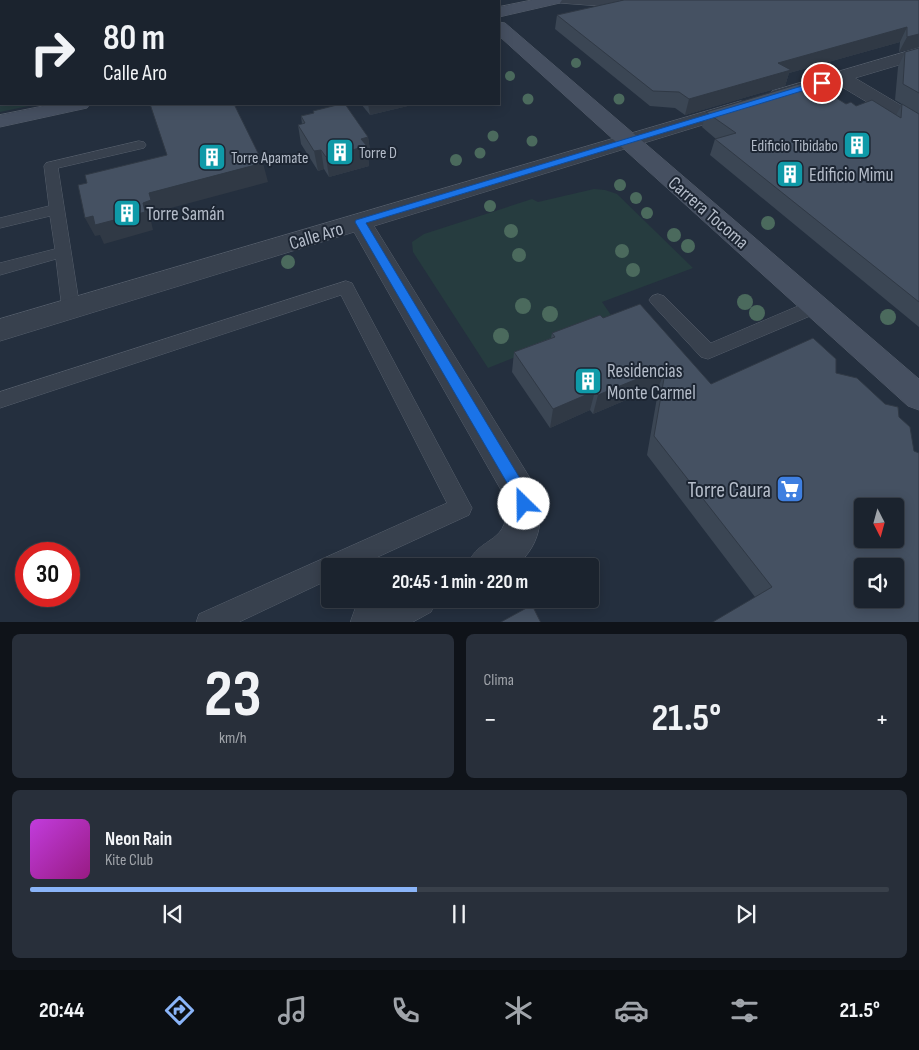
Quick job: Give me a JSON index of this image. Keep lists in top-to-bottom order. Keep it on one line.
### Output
{"streets":{"street":["Carrera Tocoma","Calle Aro"]},"crossings":[["Carrera Tocoma","Calle Aro"]],"places":{"building":["Edificio Tibidabo","Torre D","Torre Apamate","Edificio Mimu","Torre Samán","Residencias Monte Carmel"],"supermarket":["Torre Caura"]},"north":"bottom","page":{"turn":["80 m","Calle Aro"],"limit":"30","trip":"20:45 · 1 min · 220 m","tile":[["23","km/h"],"Clima"],"heat":["−","21.5°","+"],"song":["Neon Rain","Kite Club"],"tabs":["20:44","21.5°"]}}
